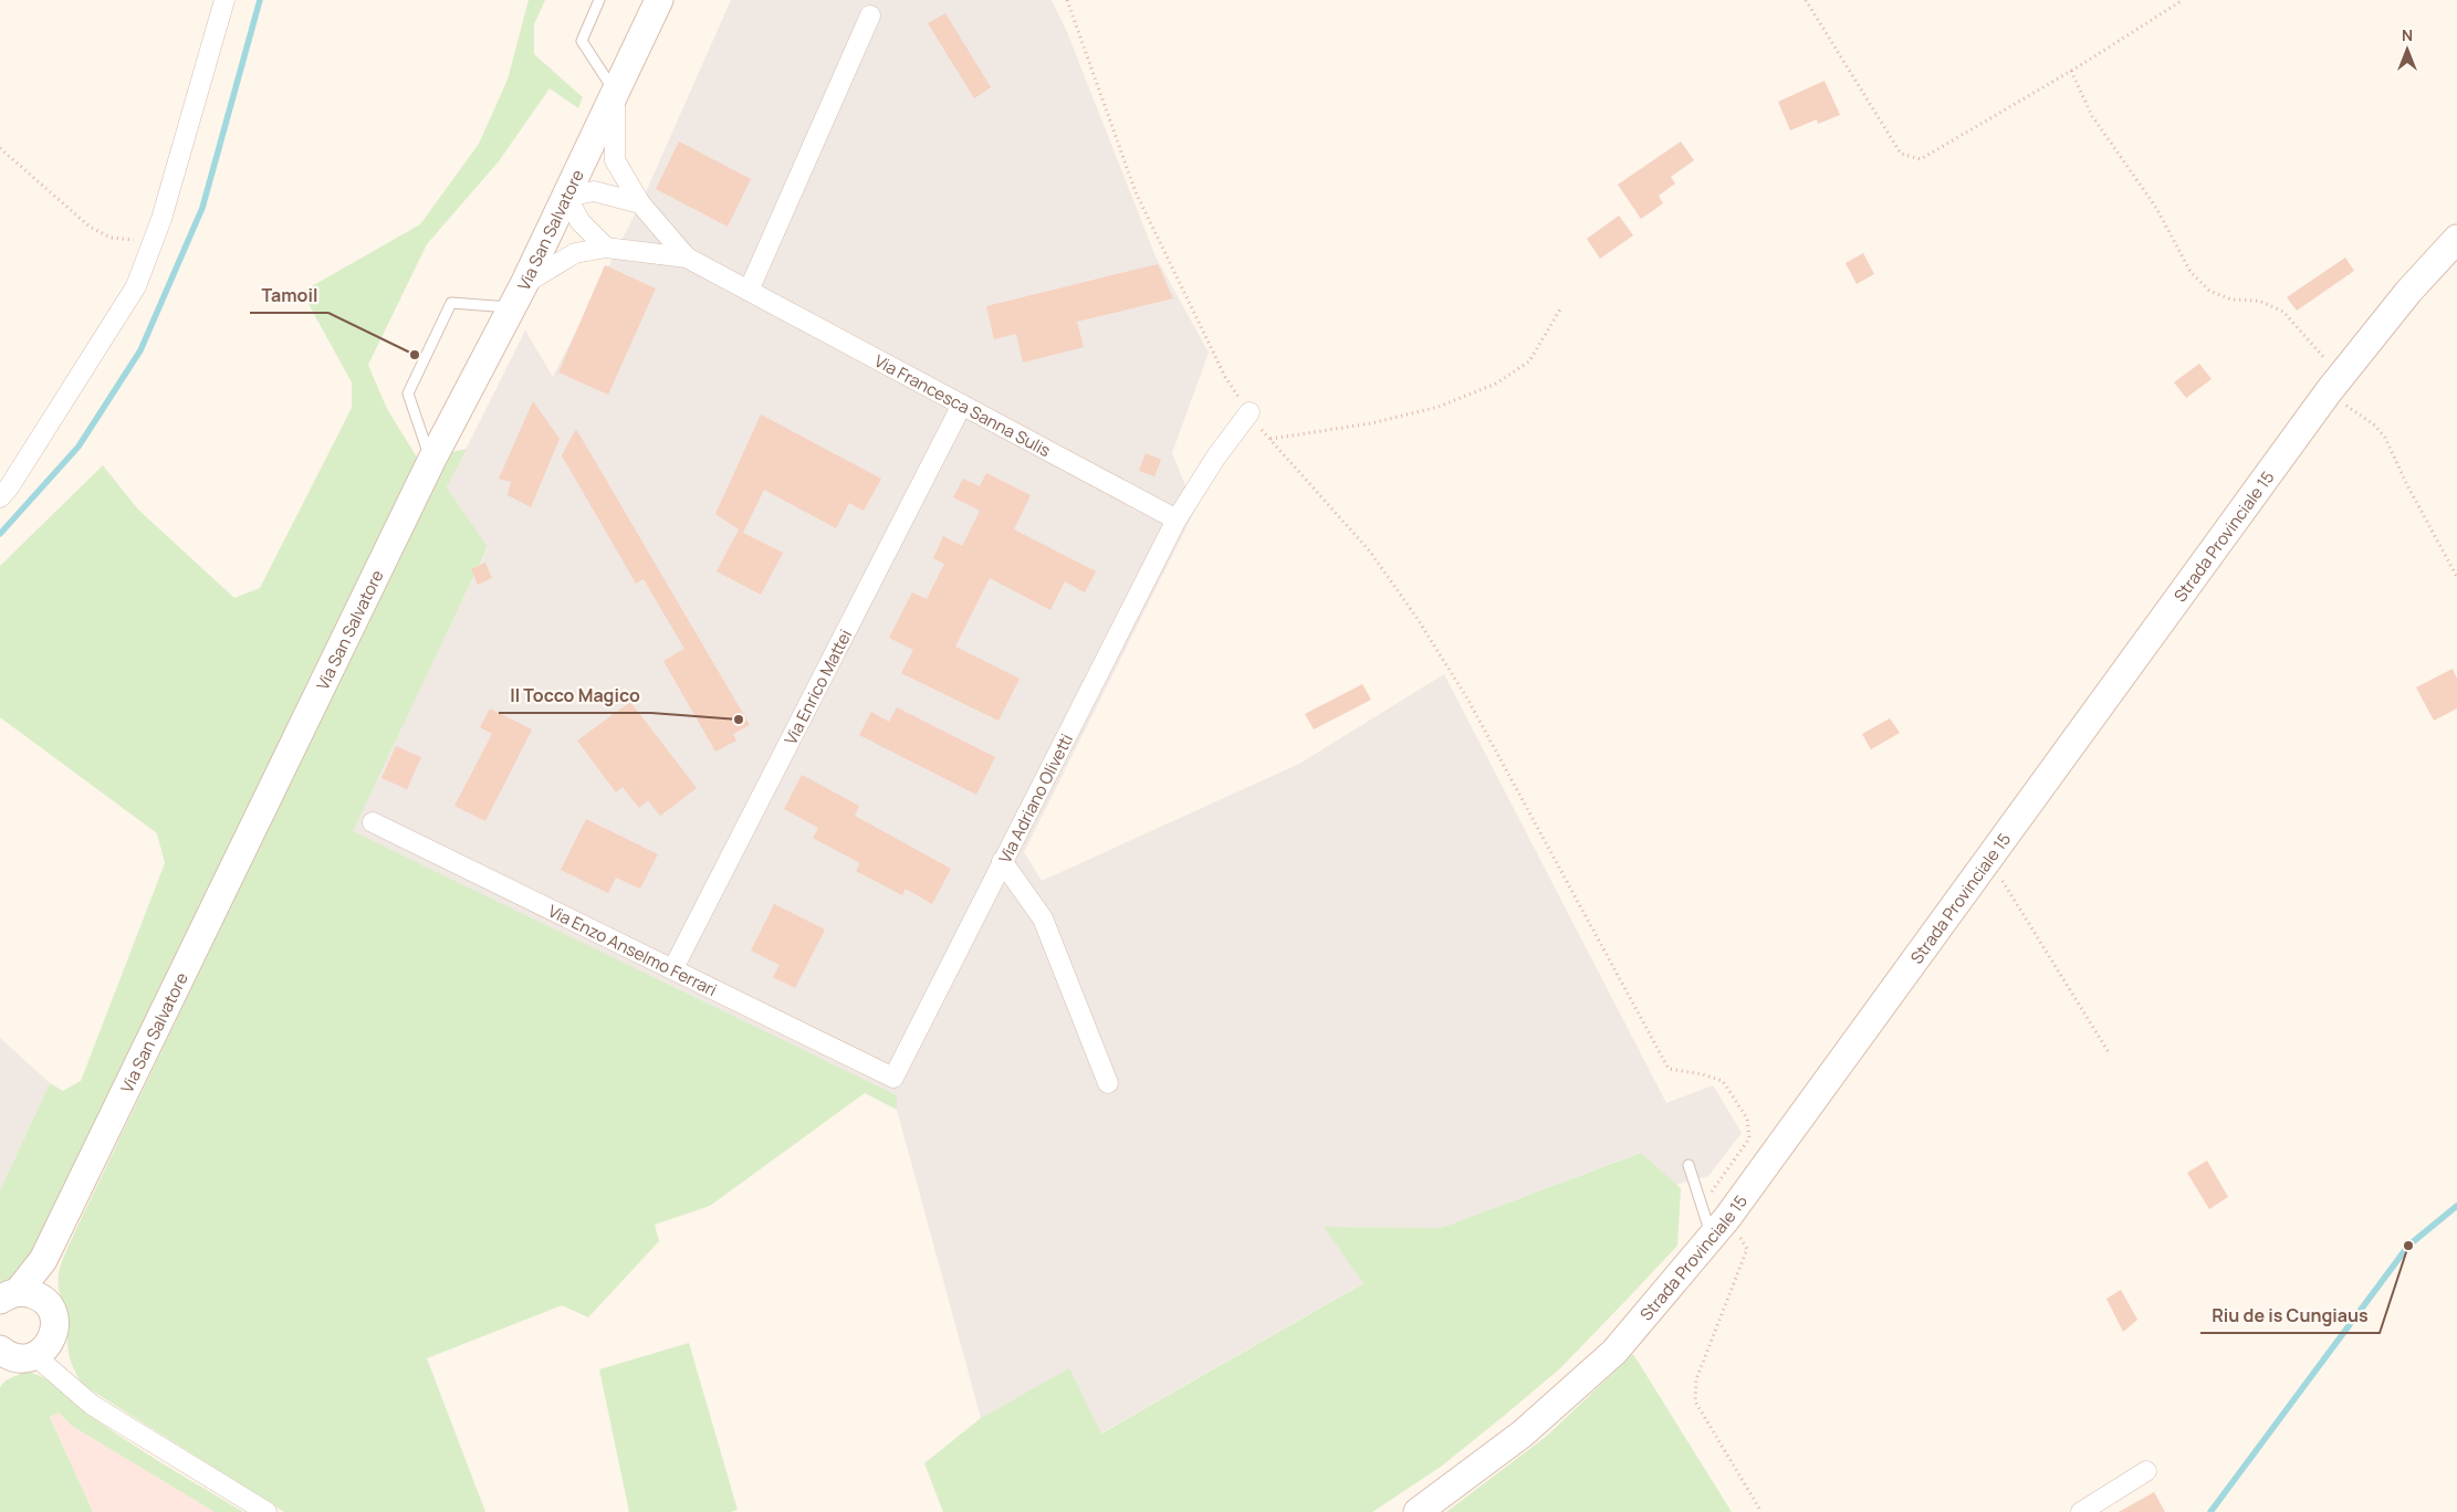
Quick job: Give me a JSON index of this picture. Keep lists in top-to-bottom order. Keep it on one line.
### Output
{"streets":{"main road":["Via San Salvatore","Strada Provinciale 15"],"street":["Via Francesca Sanna Sulis","Via Enrico Mattei","Via Adriano Olivetti","Via Enzo Anselmo Ferrari"]},"crossings":[["Via San Salvatore","Via Francesca Sanna Sulis"],["Via Francesca Sanna Sulis","Via Enrico Mattei"],["Via Francesca Sanna Sulis","Via Adriano Olivetti"],["Via Enrico Mattei","Via Enzo Anselmo Ferrari"],["Via Adriano Olivetti","Via Enzo Anselmo Ferrari"]],"places":["Tamoil","Il Tocco Magico","Riu de is Cungiaus"],"north":"top"}
